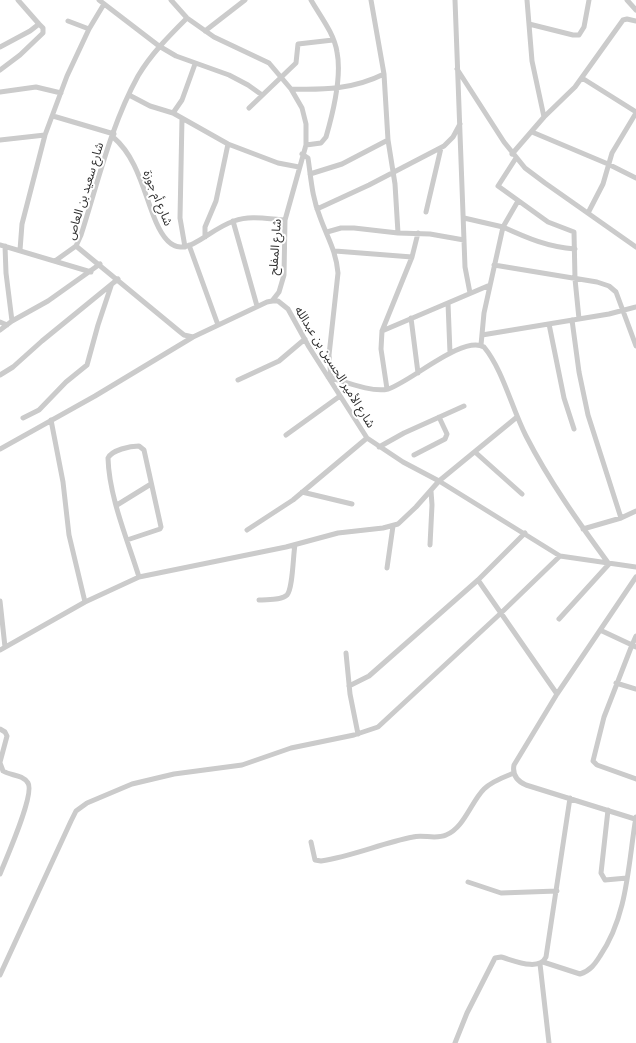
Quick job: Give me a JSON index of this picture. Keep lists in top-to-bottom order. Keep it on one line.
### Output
{"streets":{"street":["شارع سعيد بن العاص","شارع أم جوزة","شارع المفلح","شارع الأمير الحسين بن عبدالله"]},"crossings":[["شارع سعيد بن العاص","شارع أم جوزة"],["شارع المفلح","شارع الأمير الحسين بن عبدالله"]]}
